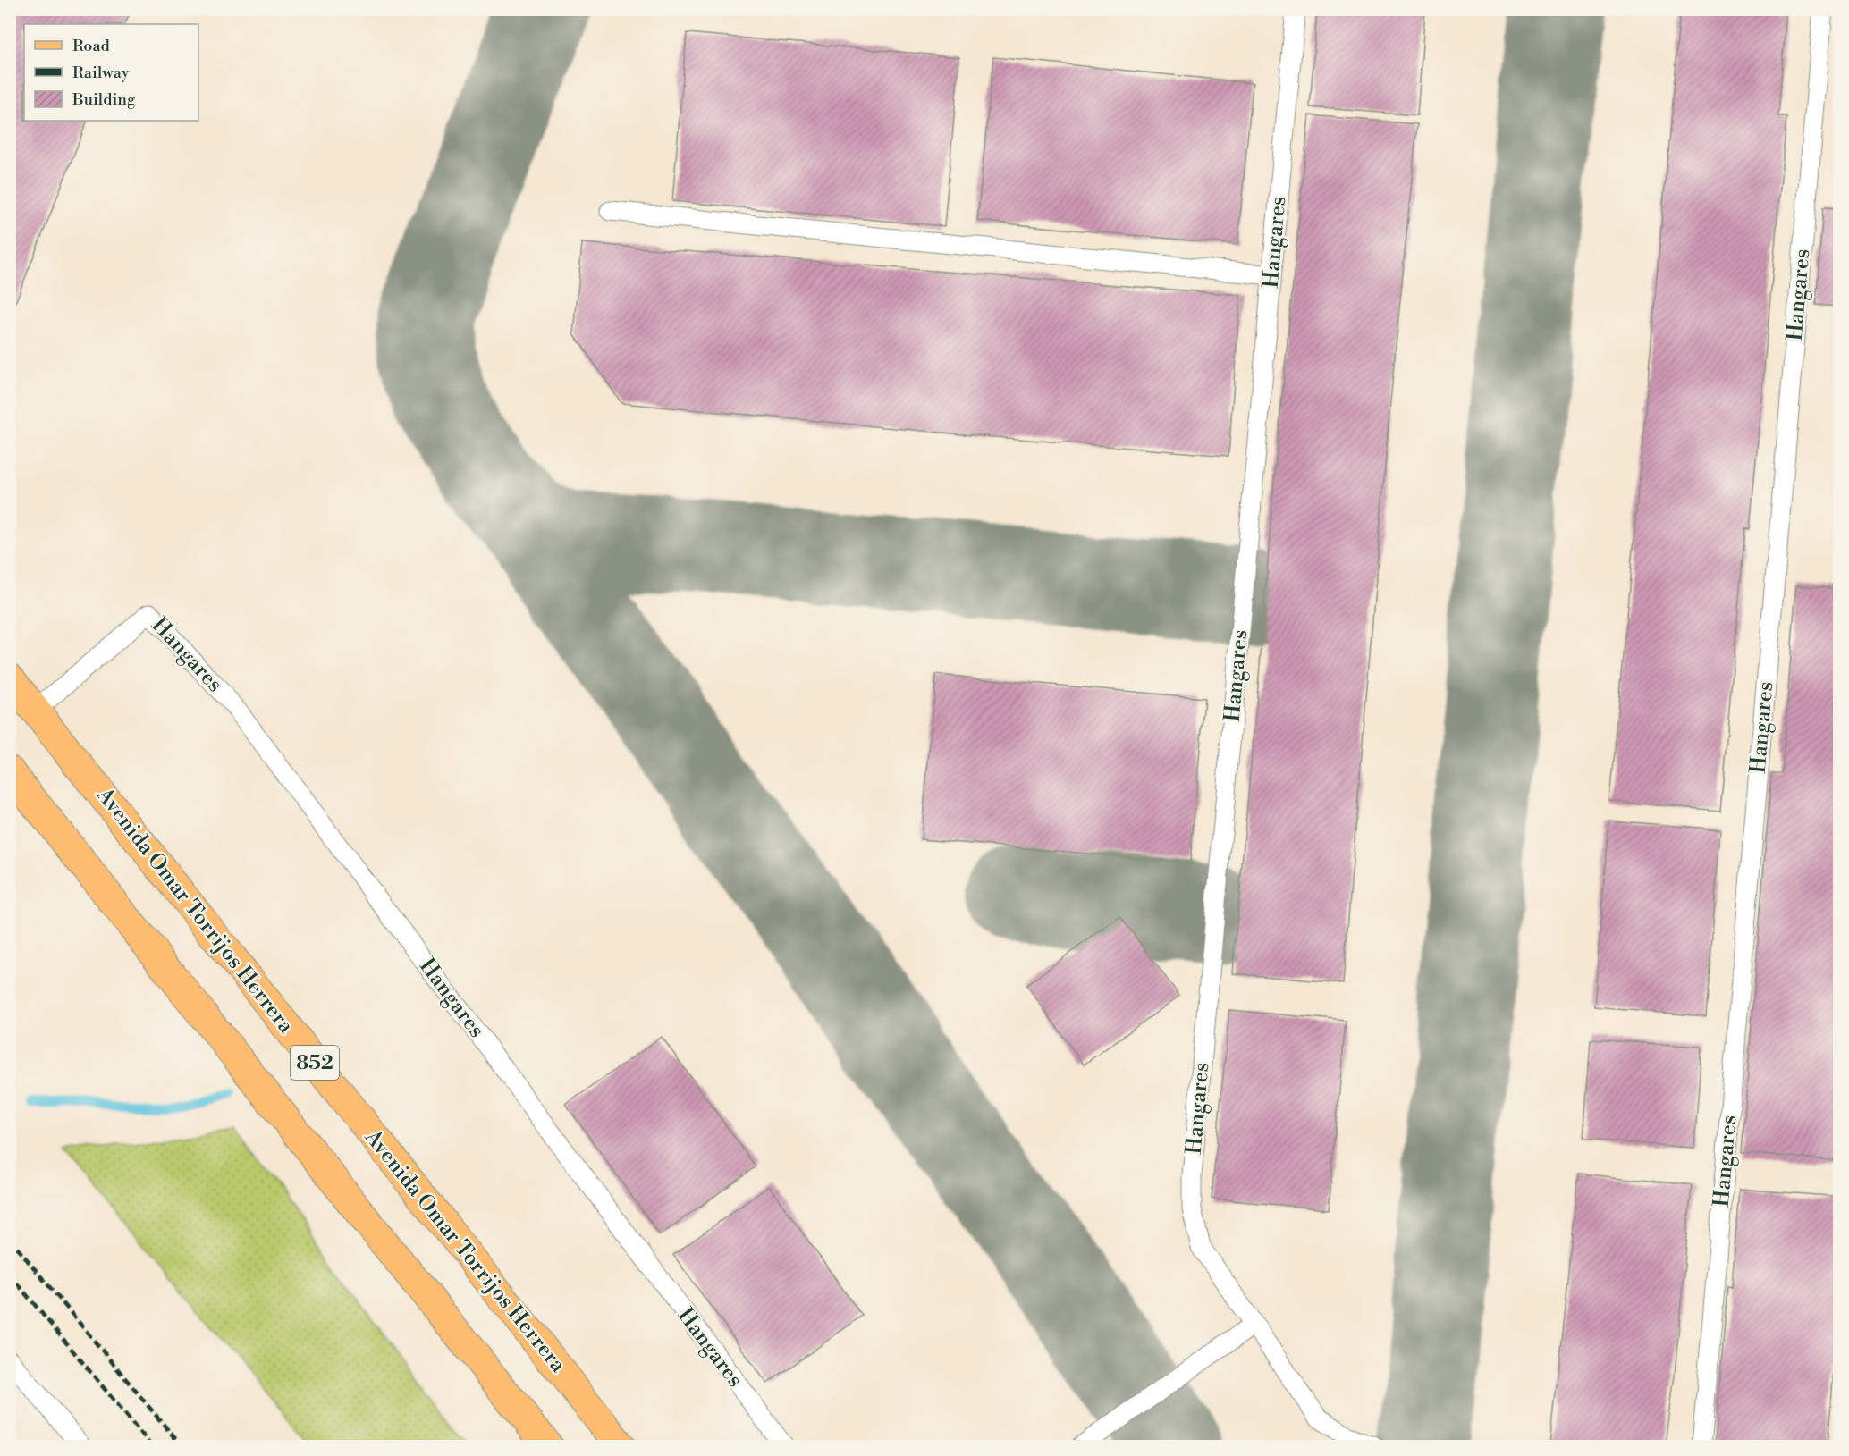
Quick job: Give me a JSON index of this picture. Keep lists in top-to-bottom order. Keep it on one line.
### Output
{"streets":{"main road":["Avenida Omar Torrijos Herrera","852"],"lane":["Hangares"]},"crossings":[["Hangares","Avenida Omar Torrijos Herrera"]],"legend":["Road","Railway","Building"]}
